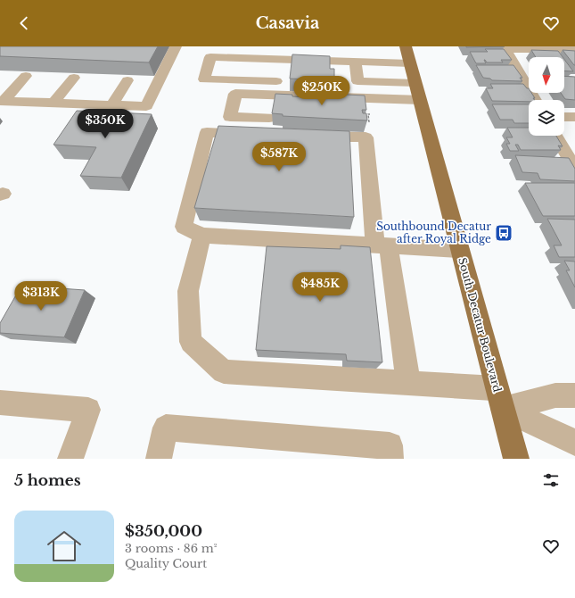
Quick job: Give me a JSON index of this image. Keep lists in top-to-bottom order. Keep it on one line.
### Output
{"streets":{"main road":["South Decatur Boulevard"]},"places":{"bus stop":["Southbound Decatur after Royal Ridge"]},"north":"bottom","page":{"header":"Casavia","price":["$250K","$350K","$587K","$485K","$313K"],"heading":"5 homes","list":[{"name":"$350,000","note":"3 rooms · 86 m² · Quality Court"}]}}
